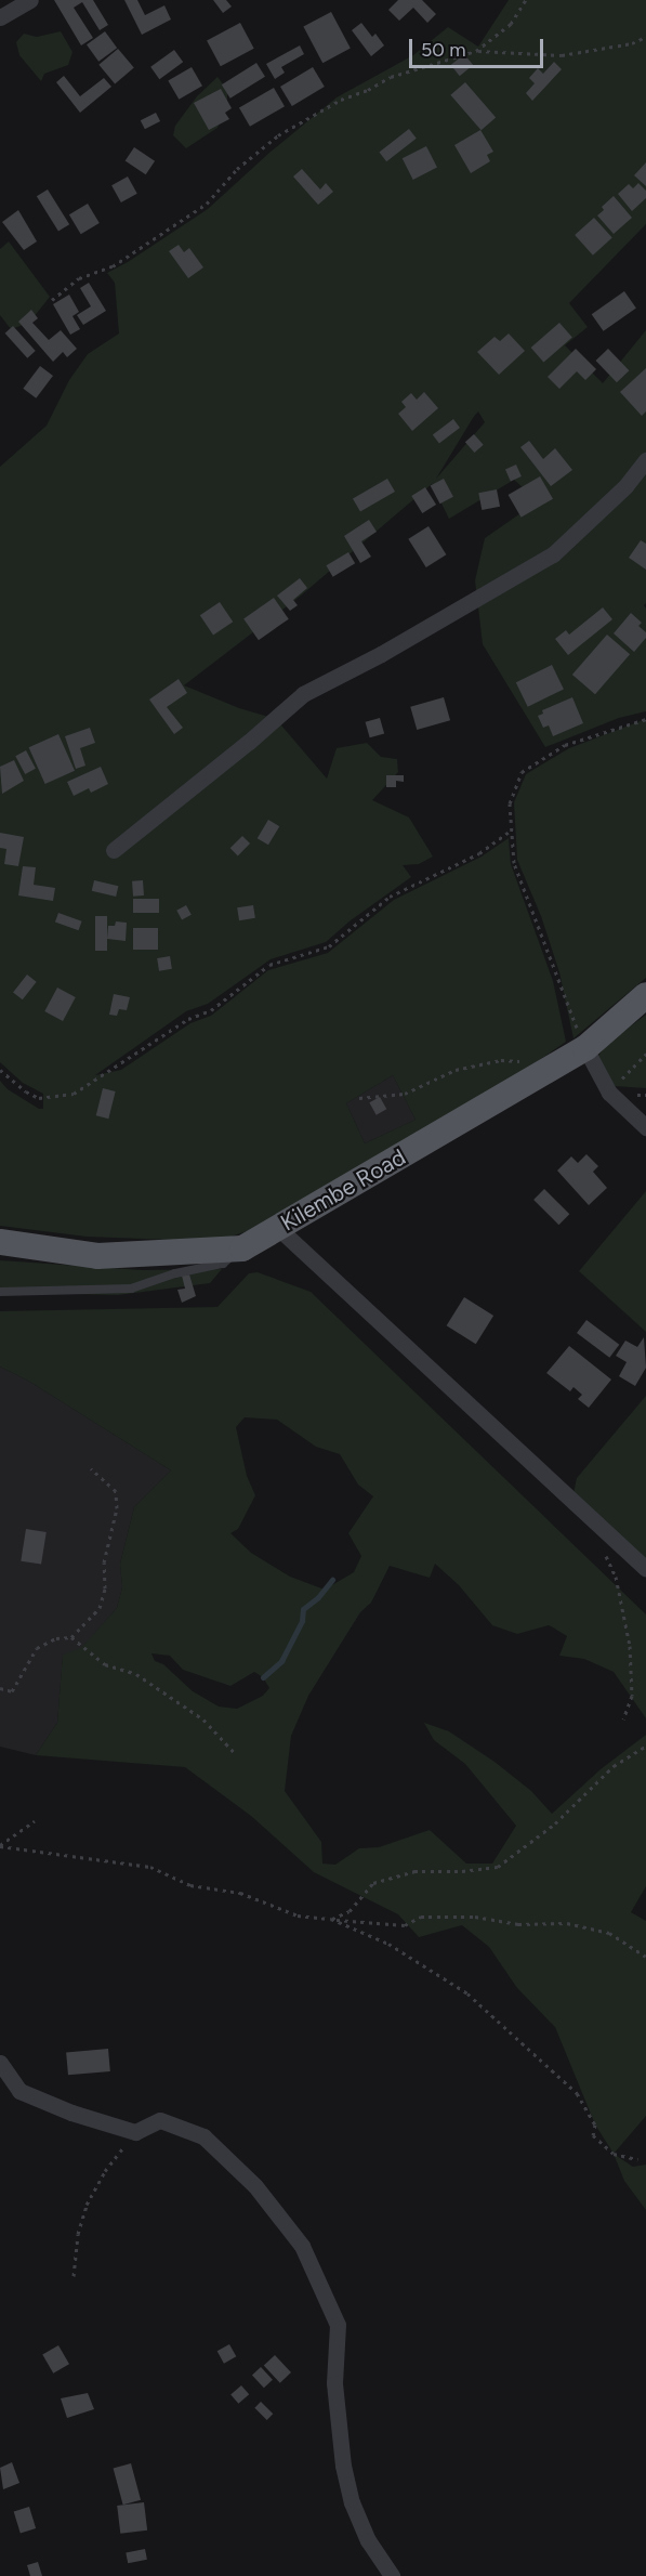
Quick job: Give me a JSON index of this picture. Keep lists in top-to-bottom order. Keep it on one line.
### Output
{"streets":{"main road":["Kilembe Road"]},"scale_bar":"50 m"}
